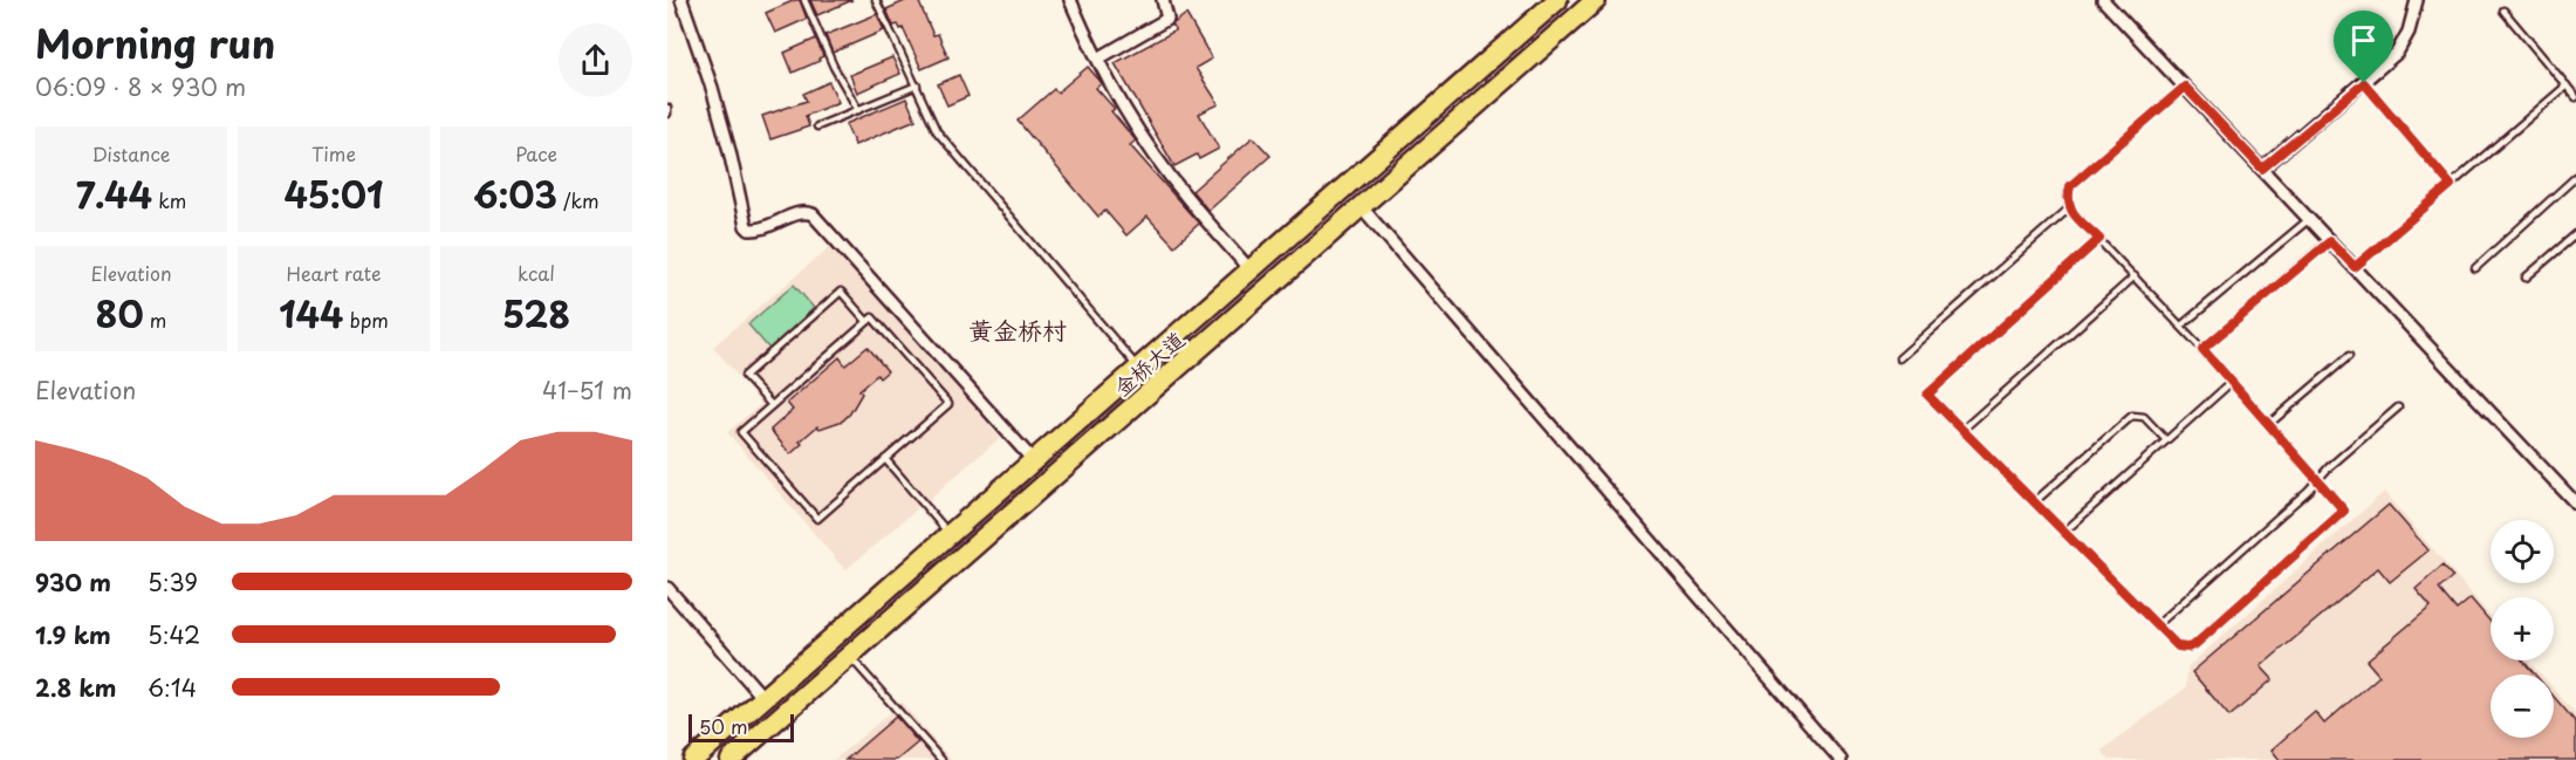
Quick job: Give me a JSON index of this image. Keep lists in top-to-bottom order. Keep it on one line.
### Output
{"streets":{"highway":["金桥大道"]},"districts":["黄金桥村"],"scale_bar":"50 m","page":{"heading":["Morning run","06:09 · 8 × 930 m"],"stats":[["Distance","7.44 km"],["Time","45:01"],["Pace","6:03 /km"],["Elevation","80 m"],["Heart rate","144 bpm"],["kcal","528"]],"chart":["Elevation","41–51 m"],"map_buttons":["+","−"],"list":[{"name":"930 m","note":"5:39"},{"name":"1.9 km","note":"5:42"},{"name":"2.8 km","note":"6:14"}],"scale":"50 m"}}
